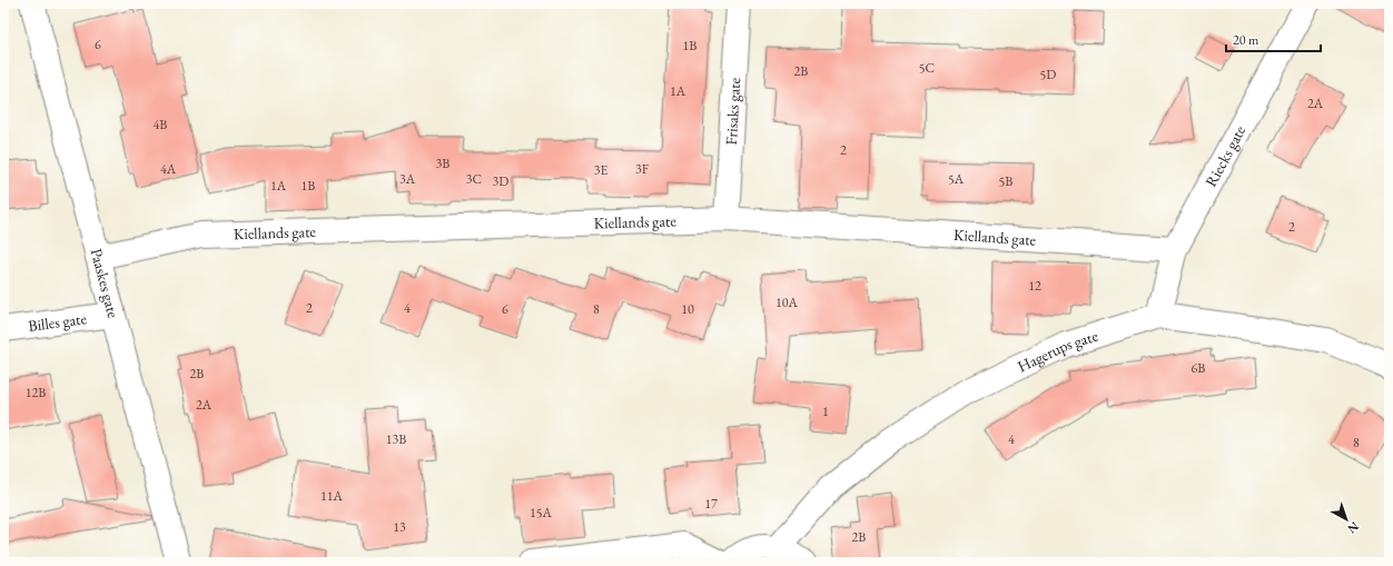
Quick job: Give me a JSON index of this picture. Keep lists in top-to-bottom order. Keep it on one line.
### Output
{"streets":{"street":["Frisaks gate","Riecks gate","Kiellands gate","Paaskes gate","Billes gate","Hagerups gate"]},"crossings":[["Frisaks gate","Kiellands gate"],["Riecks gate","Kiellands gate"],["Riecks gate","Hagerups gate"],["Kiellands gate","Paaskes gate"],["Paaskes gate","Billes gate"]],"house_numbers":["6","1B","5C","2B","5D","1A","2A","4B","2","3B","4A","3F","3E","3A","3C","5A","3D","5B","1A","1B","2","12","10A","2","4","6","8","10","6B","2B","12B","2A","1","13B","4","8","11A","17","15A","13","2B"],"scale_bar":"20 m","north":"bottom right"}
